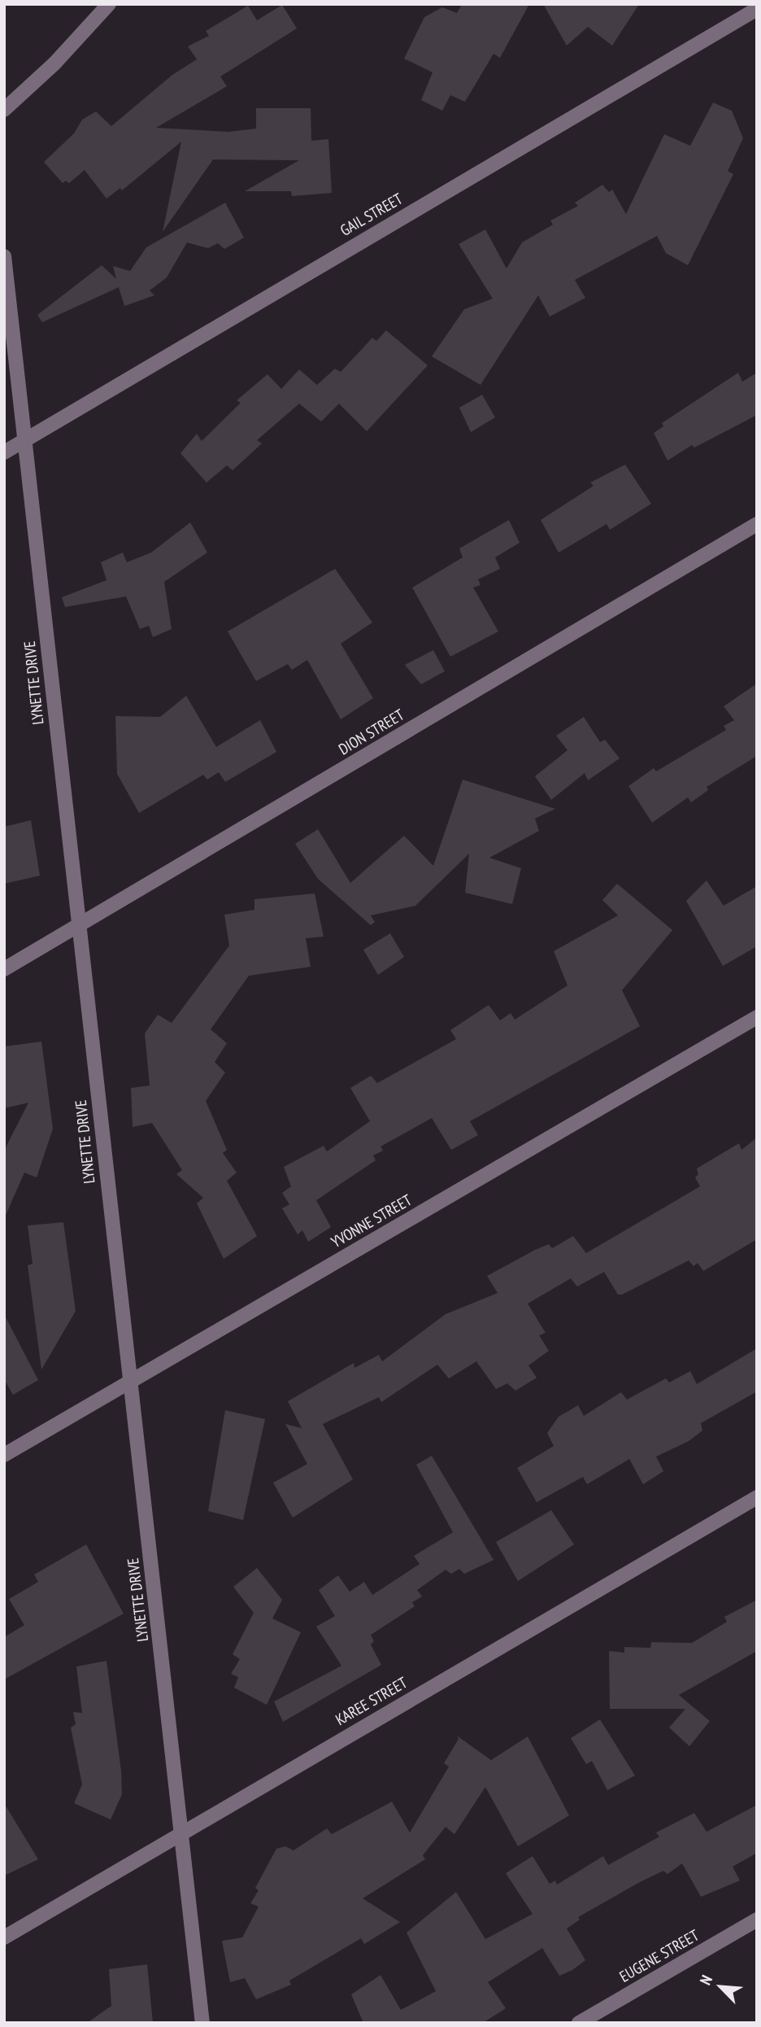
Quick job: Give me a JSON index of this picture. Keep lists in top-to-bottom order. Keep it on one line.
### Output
{"streets":{"street":["GAIL STREET","LYNETTE DRIVE","DION STREET","YVONNE STREET","KAREE STREET","EUGENE STREET"]},"crossings":[["GAIL STREET","LYNETTE DRIVE"],["LYNETTE DRIVE","DION STREET"],["LYNETTE DRIVE","YVONNE STREET"],["LYNETTE DRIVE","KAREE STREET"]],"north":"top left"}
